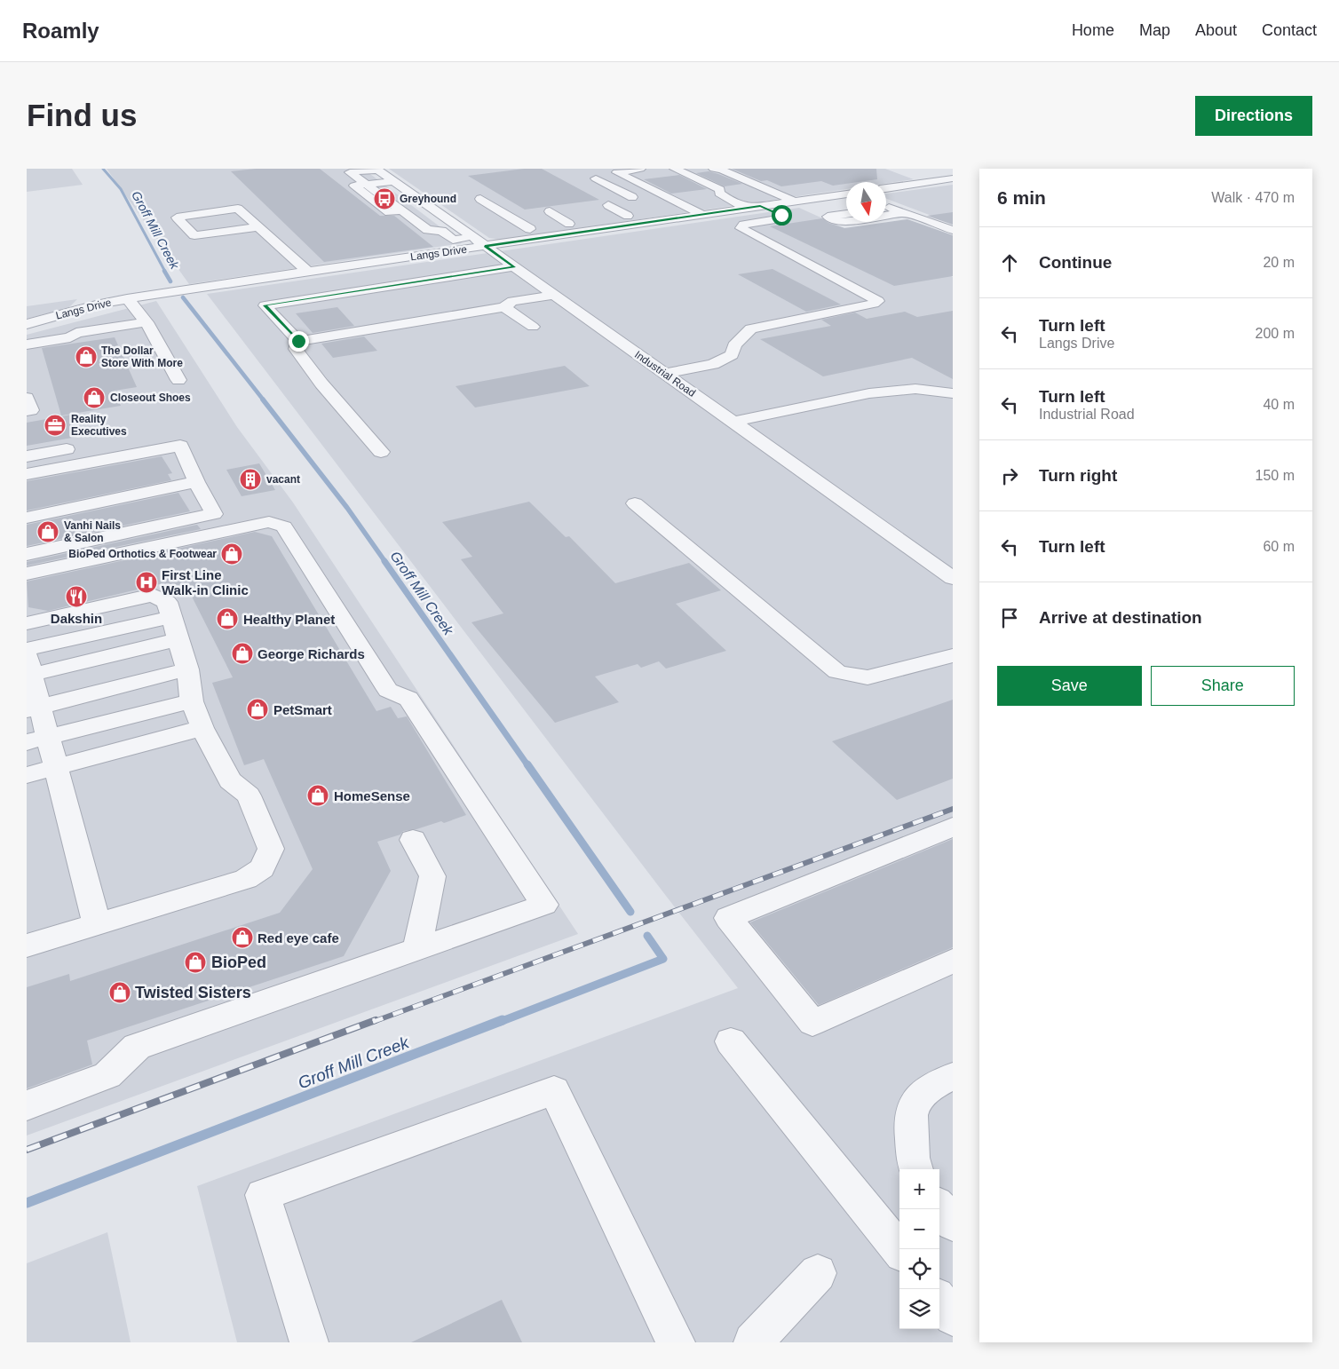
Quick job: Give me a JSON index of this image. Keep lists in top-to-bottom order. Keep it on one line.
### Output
{"streets":{"street":["Langs Drive","Industrial Road"]},"crossings":[["Langs Drive","Industrial Road"]],"water":["Groff Mill Creek"],"places":{"bus stop":["Greyhound"],"shop":["The Dollar Store With More","Closeout Shoes","Vanhi Nails & Salon","BioPed Orthotics & Footwear","Healthy Planet","George Richards","PetSmart","HomeSense","Red eye cafe","BioPed","Twisted Sisters"],"office":["Reality Executives"],"building":["vacant"],"hospital":["First Line Walk-in Clinic"],"restaurant":["Dakshin"]},"north":"bottom","page":{"header":"Roamly","nav":["Home","Map","About","Contact"],"buttons":["Directions",["Save","Share"]],"title":"Find us","heading":["6 min","Walk · 470 m"],"list":[["Continue","20 m"],["Turn left","Langs Drive","200 m"],["Turn left","Industrial Road","40 m"],["Turn right","150 m"],["Turn left","60 m"],"Arrive at destination"],"map_buttons":["+","−"]}}
